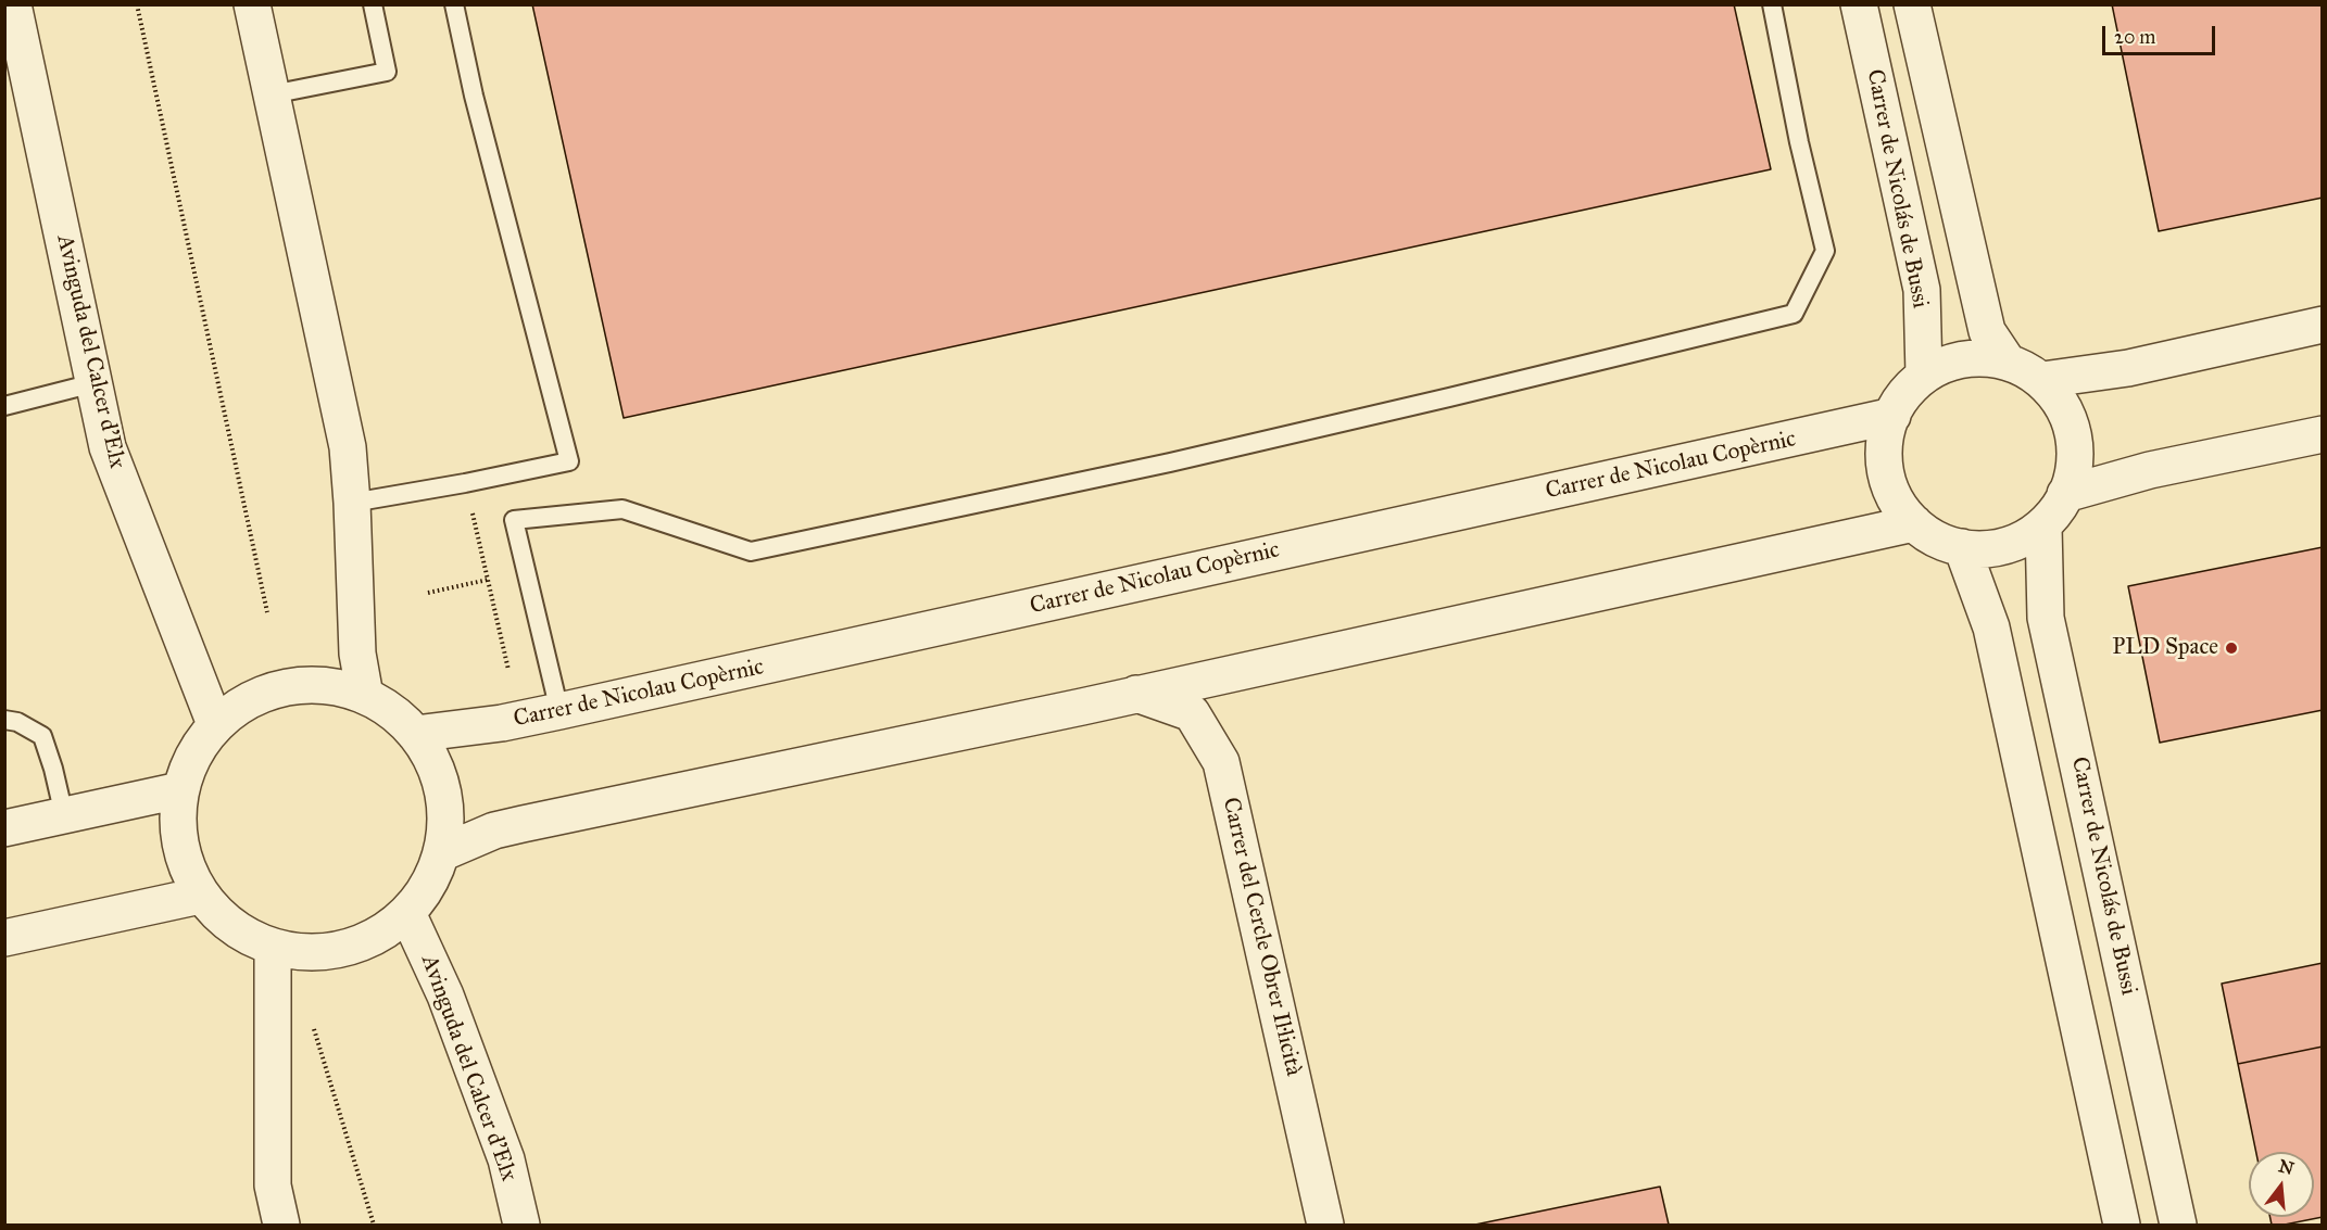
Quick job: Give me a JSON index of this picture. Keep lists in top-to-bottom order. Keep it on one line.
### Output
{"streets":{"street":["Carrer de Nicolás de Bussi","Avinguda del Calcer d'Elx","Carrer de Nicolau Copèrnic","Carrer del Cercle Obrer Il·licità"]},"crossings":[["Carrer de Nicolás de Bussi","Carrer de Nicolau Copèrnic"]],"places":["PLD Space"],"scale_bar":"20 m","north":"top"}
